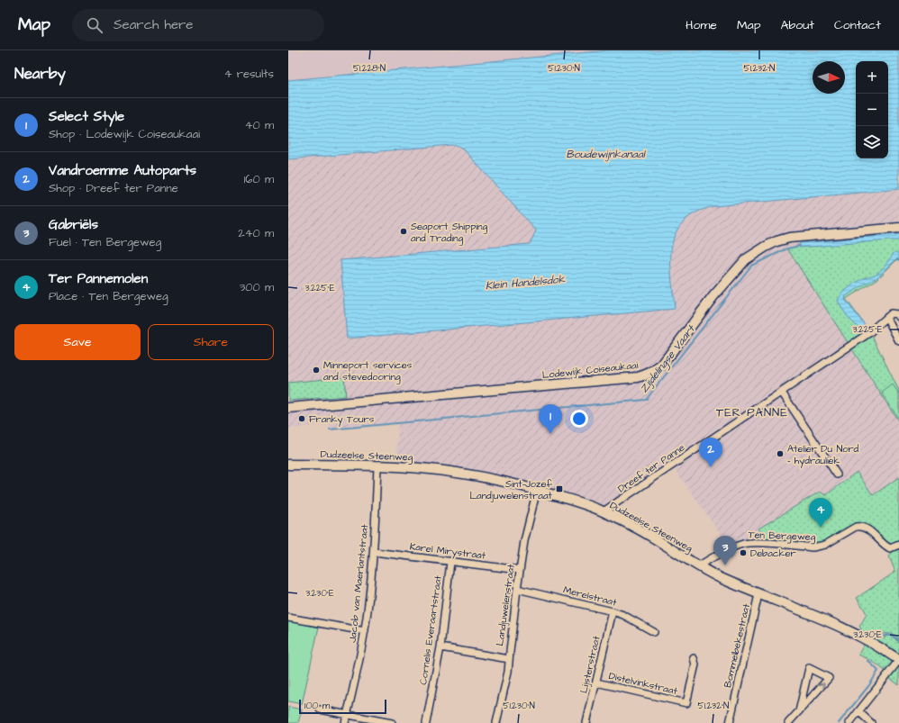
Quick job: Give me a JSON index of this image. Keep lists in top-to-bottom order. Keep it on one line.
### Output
{"streets":{"street":["Lodewijk Coiseaukaai","Dudzeelse Steenweg","Dreef ter Panne","Ten Bergeweg","Karel Mirystraat","Jacob van Maerlantstraat","Merelstraat","Landjuwelenstraat","Cornelis Everaartstraat","Bommelbekestraat","Lijsterstraat","Distelvinkstraat"]},"crossings":[["Dudzeelse Steenweg","Dreef ter Panne"],["Dudzeelse Steenweg","Ten Bergeweg"],["Dudzeelse Steenweg","Jacob van Maerlantstraat"],["Dudzeelse Steenweg","Landjuwelenstraat"],["Dudzeelse Steenweg","Bommelbekestraat"],["Karel Mirystraat","Jacob van Maerlantstraat"],["Karel Mirystraat","Landjuwelenstraat"],["Karel Mirystraat","Cornelis Everaartstraat"],["Merelstraat","Landjuwelenstraat"],["Merelstraat","Lijsterstraat"],["Lijsterstraat","Distelvinkstraat"]],"districts":["TER PANNE"],"water":["Boudewijnkanaal","Klein Handelsdok","Zijdelingse Vaart"],"places":{"other":["Seaport Shipping and Trading","Minneport services and stevedooring","Franky Tours","Atelier Du Nord - hydrauliek","Debacker"],"transit":["Sint-Jozef Landjuwelenstraat"]},"scale_bar":"100 m","north":"right","page":{"header":"Map","search":"Search here","nav":["Home","Map","About","Contact"],"heading":["Nearby","4 results"],"map_buttons":["+","−"],"list":[{"mark":"1","name":"Select Style","note":"Shop · Lodewijk Coiseaukaai","value":"40 m"},{"mark":"2","name":"Vandroemme Autoparts","note":"Shop · Dreef ter Panne","value":"160 m"},{"mark":"3","name":"Gabriëls","note":"Fuel · Ten Bergeweg","value":"240 m"},{"mark":"4","name":"Ter Pannemolen","note":"Place · Ten Bergeweg","value":"300 m"}],"buttons":["Save","Share"],"pins":["1","2","4","3"],"scale":"100 m"},"coordinates":["51.228°N","51.230°N","51.232°N","3.225°E","3.230°E"]}
